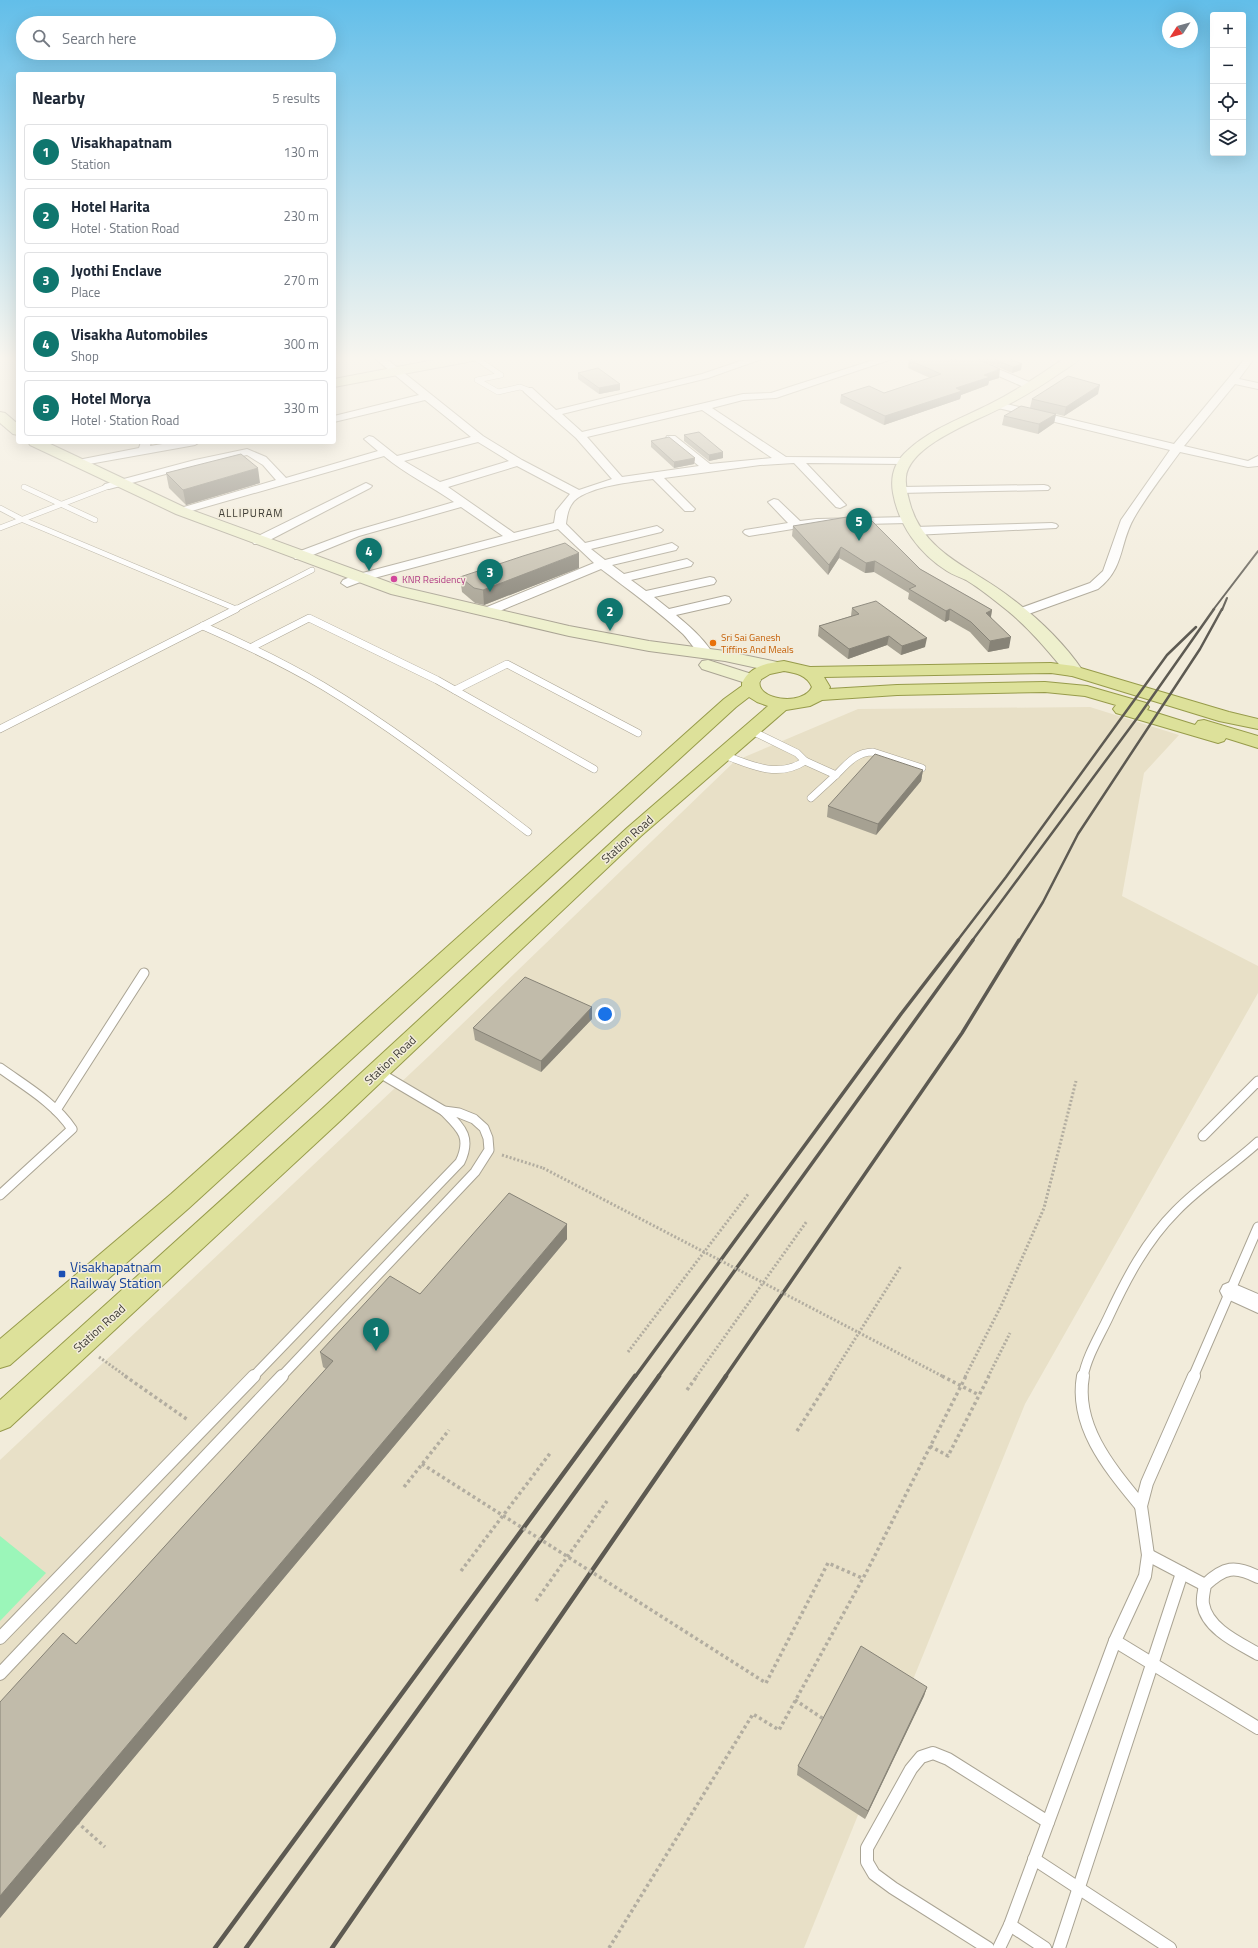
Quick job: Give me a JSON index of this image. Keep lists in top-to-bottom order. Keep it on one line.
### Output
{"streets":{"main road":["Station Road"]},"districts":["ALLIPURAM"],"places":{"other":["KNR Residency","Sri Sai Ganesh Tiffins And Meals"],"transit":["Visakhapatnam Railway Station"]},"north":"bottom left","page":{"map_buttons":["+","−"],"search":"Search here","heading":["Nearby","5 results"],"list":[{"mark":"1","name":"Visakhapatnam","note":"Station","value":"130 m"},{"mark":"2","name":"Hotel Harita","note":"Hotel · Station Road","value":"230 m"},{"mark":"3","name":"Jyothi Enclave","note":"Place","value":"270 m"},{"mark":"4","name":"Visakha Automobiles","note":"Shop","value":"300 m"},{"mark":"5","name":"Hotel Morya","note":"Hotel · Station Road","value":"330 m"}],"pins":["5","4","3","2","1"]}}
